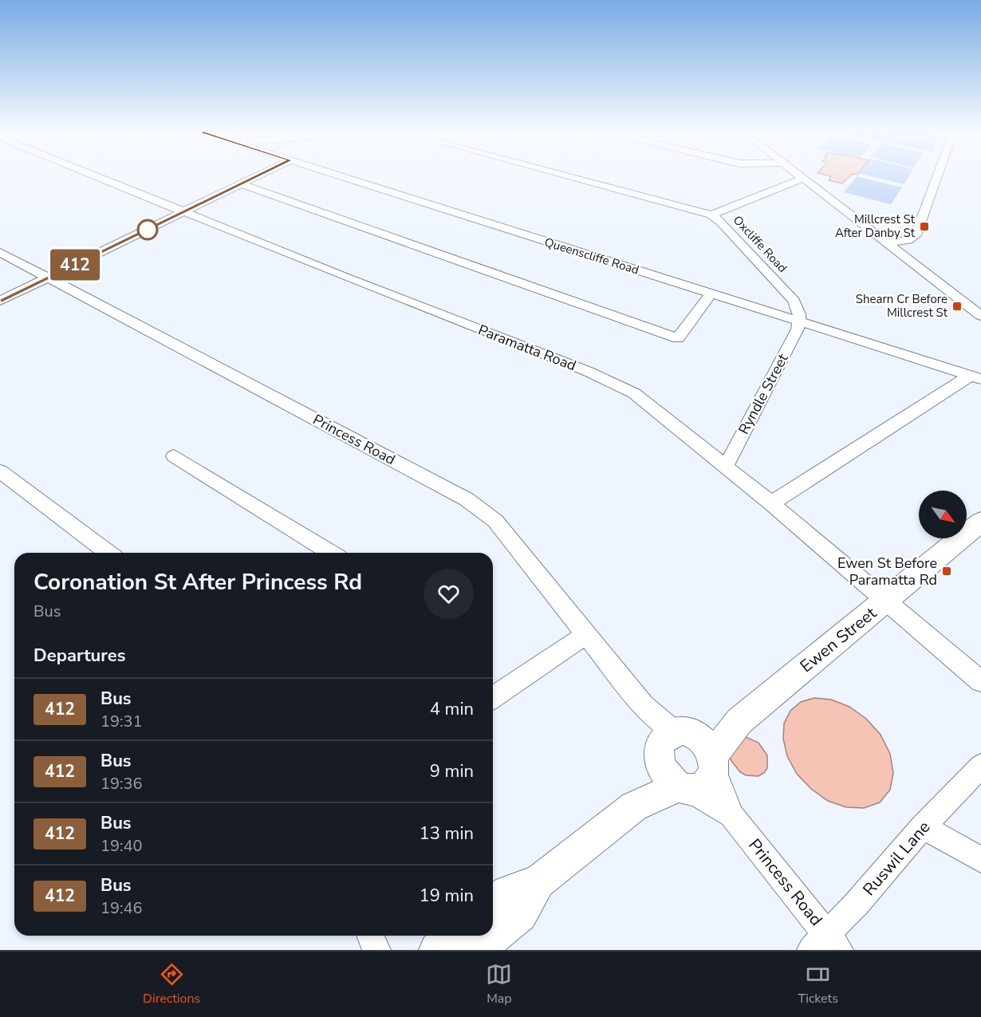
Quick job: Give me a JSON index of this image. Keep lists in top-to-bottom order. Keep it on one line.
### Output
{"streets":{"main road":["Ewen Street"],"street":["Oxcliffe Road","Queenscliffe Road","Paramatta Road","Ryndle Street","Princess Road","Ruswil Lane"]},"crossings":[["Oxcliffe Road","Queenscliffe Road"],["Oxcliffe Road","Ryndle Street"],["Queenscliffe Road","Ryndle Street"],["Paramatta Road","Ryndle Street"],["Paramatta Road","Ewen Street"],["Princess Road","Ewen Street"],["Princess Road","Ruswil Lane"]],"places":{"transit":["Millcrest St After Danby St","Shearn Cr Before Millcrest St","Ewen St Before Paramatta Rd"]},"lines":["bus line 412"],"north":"bottom right","page":{"on_map":"412","heading":[["Coronation St After Princess Rd","Bus"],"Departures"],"list":[{"mark":"412","name":"Bus","note":"19:31","value":"4 min"},{"mark":"412","name":"Bus","note":"19:36","value":"9 min"},{"mark":"412","name":"Bus","note":"19:40","value":"13 min"},{"mark":"412","name":"Bus","note":"19:46","value":"19 min"}],"tabs":["Directions","Map","Tickets"]}}
